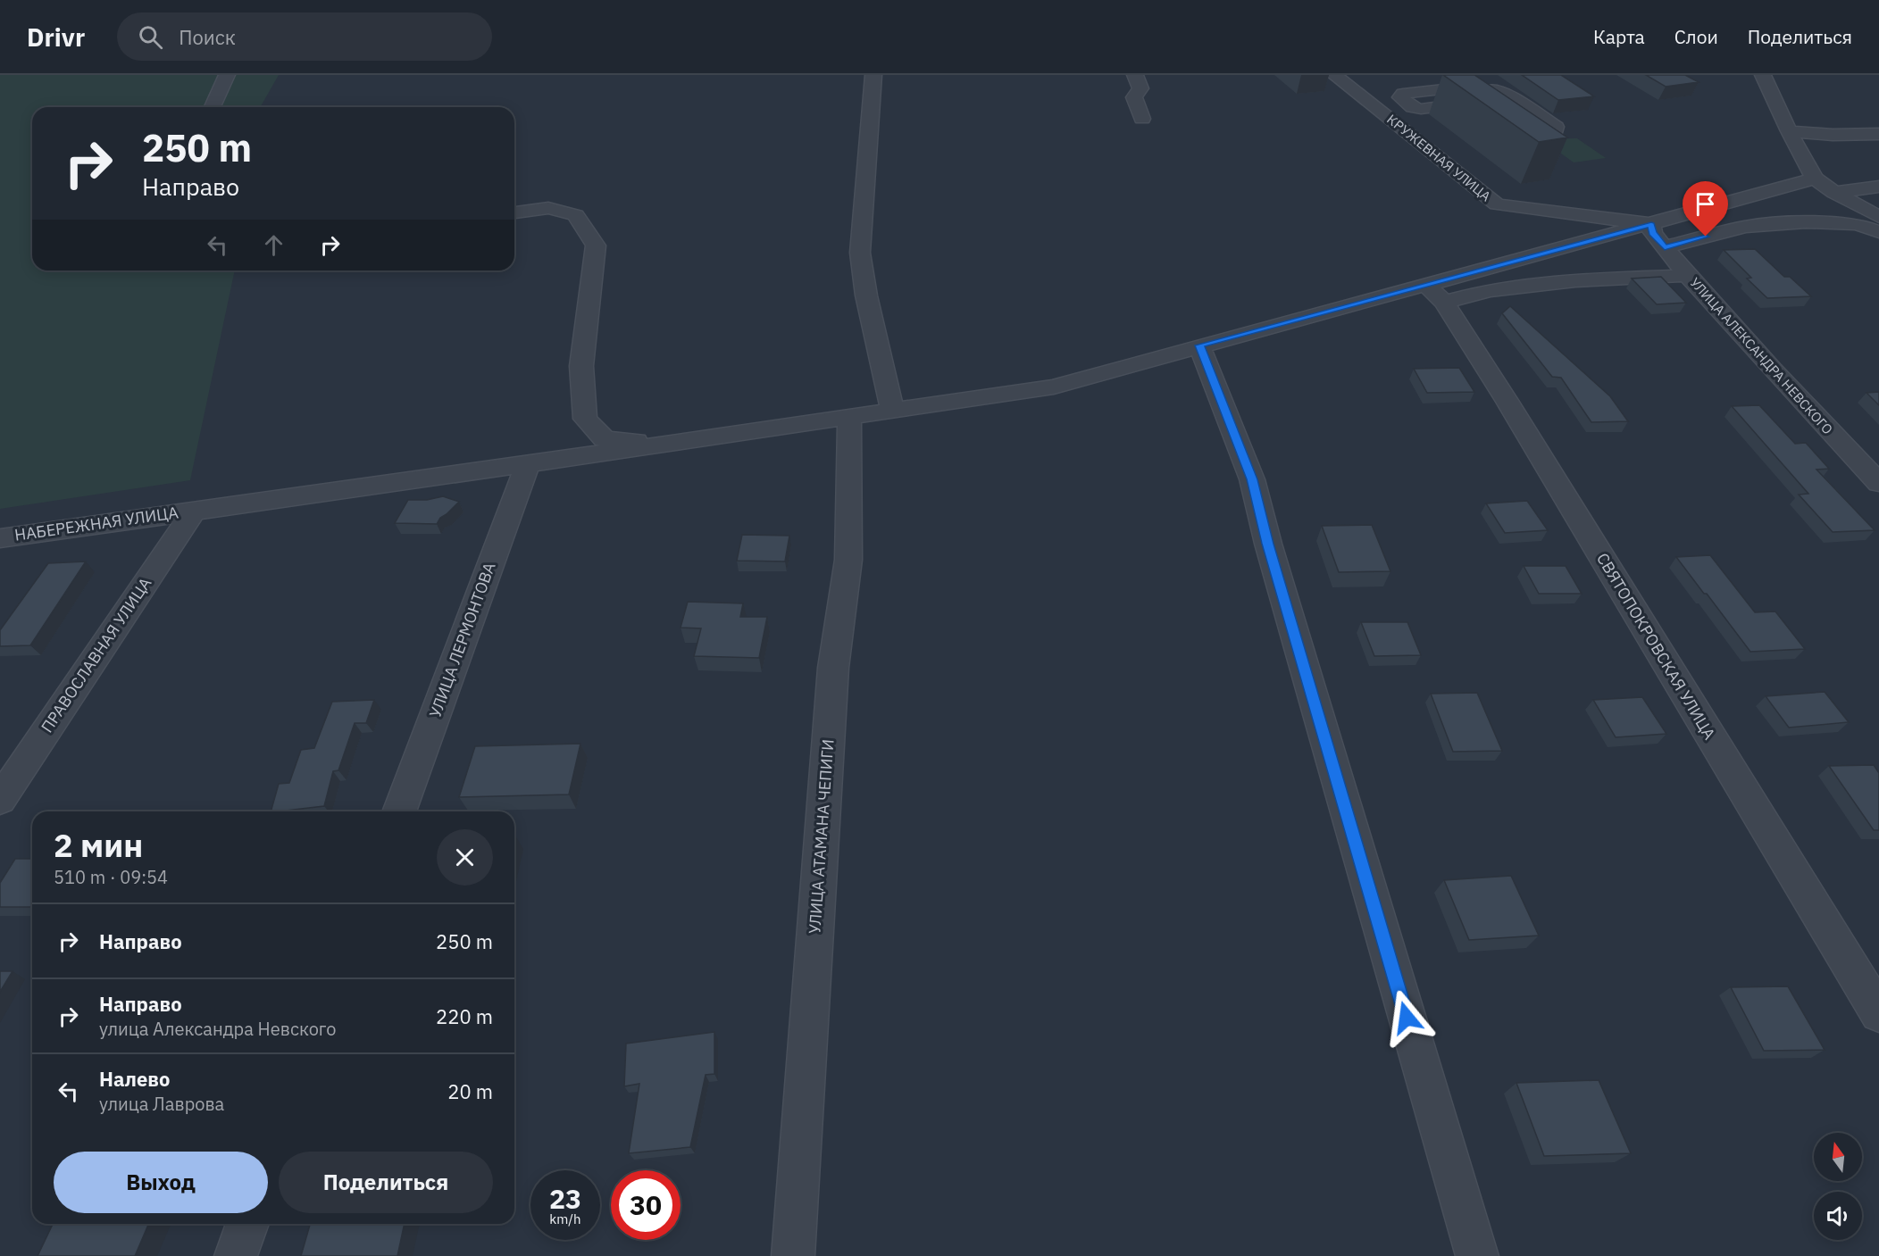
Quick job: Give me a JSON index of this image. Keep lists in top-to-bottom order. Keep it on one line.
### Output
{"streets":{"street":["КРУЖЕВНАЯ УЛИЦА","УЛИЦА АЛЕКСАНДРА НЕВСКОГО","НАБЕРЕЖНАЯ УЛИЦА","УЛИЦА ЛЕРМОНТОВА","СВЯТОПОКРОВСКАЯ УЛИЦА","ПРАВОСЛАВНАЯ УЛИЦА","УЛИЦА АТАМАНА ЧЕПИГИ"]},"crossings":[["КРУЖЕВНАЯ УЛИЦА","УЛИЦА АЛЕКСАНДРА НЕВСКОГО"],["НАБЕРЕЖНАЯ УЛИЦА","УЛИЦА ЛЕРМОНТОВА"],["НАБЕРЕЖНАЯ УЛИЦА","ПРАВОСЛАВНАЯ УЛИЦА"]],"north":"top","page":{"header":"Drivr","search":"Поиск","nav":["Карта","Слои","Поделиться"],"turn":["250 m","Направо"],"heading":["2 мин","510 m · 09:54"],"list":[{"name":"Направо","value":"250 m"},{"name":"Направо","note":"улица Александра Невского","value":"220 m"},{"name":"Налево","note":"улица Лаврова","value":"20 m"}],"buttons":["Выход","Поделиться"],"speed":"23 km/h","limit":"30"}}
